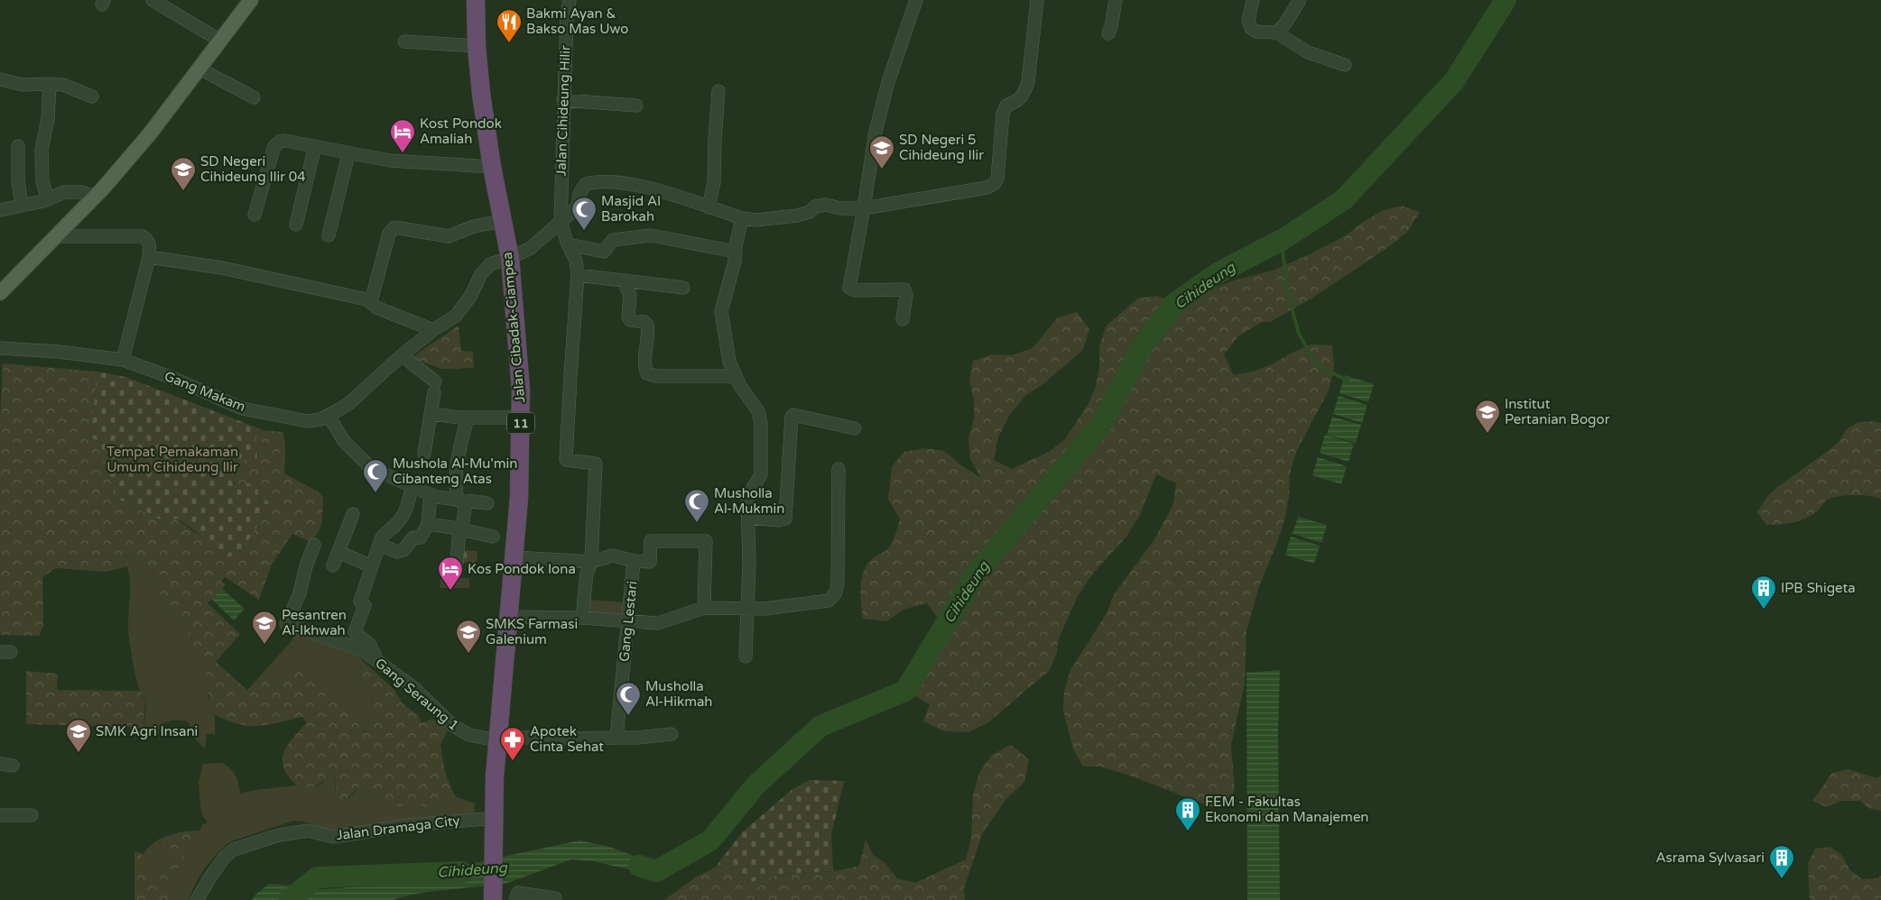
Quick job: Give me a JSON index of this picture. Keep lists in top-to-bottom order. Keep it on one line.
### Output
{"streets":{"highway":["Jalan Cibadak-Ciampea","11"],"street":["Jalan Cihideung Hilir","Gang Makam","Gang Lestari","Gang Seraung 1","Jalan Dramaga City"]},"crossings":[["Jalan Cihideung Hilir","Jalan Cibadak-Ciampea"],["Jalan Cihideung Hilir","Gang Makam"],["Jalan Cibadak-Ciampea","Gang Makam"],["Jalan Cibadak-Ciampea","Gang Lestari"],["Jalan Cibadak-Ciampea","Gang Seraung 1"],["Jalan Cibadak-Ciampea","Jalan Dramaga City"]],"water":["Cihideung"],"parks":["Tempat Pemakaman Umum Cihideung Ilir"],"places":{"restaurant":["Bakmi Ayan & Bakso Mas Uwo"],"hotel":["Kost Pondok Amaliah","Kos Pondok Iona"],"school or university":["SD Negeri 5 Cihideung Ilir","SD Negeri Cihideung Ilir 04","Institut Pertanian Bogor","Pesantren Al-Ikhwah","SMKS Farmasi Galenium","SMK Agri Insani"],"mosque":["Masjid Al Barokah","Mushola Al-Mu'min Cibanteng Atas","Musholla Al-Mukmin","Musholla Al-Hikmah"],"building":["IPB Shigeta","FEM - Fakultas Ekonomi dan Manajemen","Asrama Sylvasari"],"pharmacy":["Apotek Cinta Sehat"]}}
